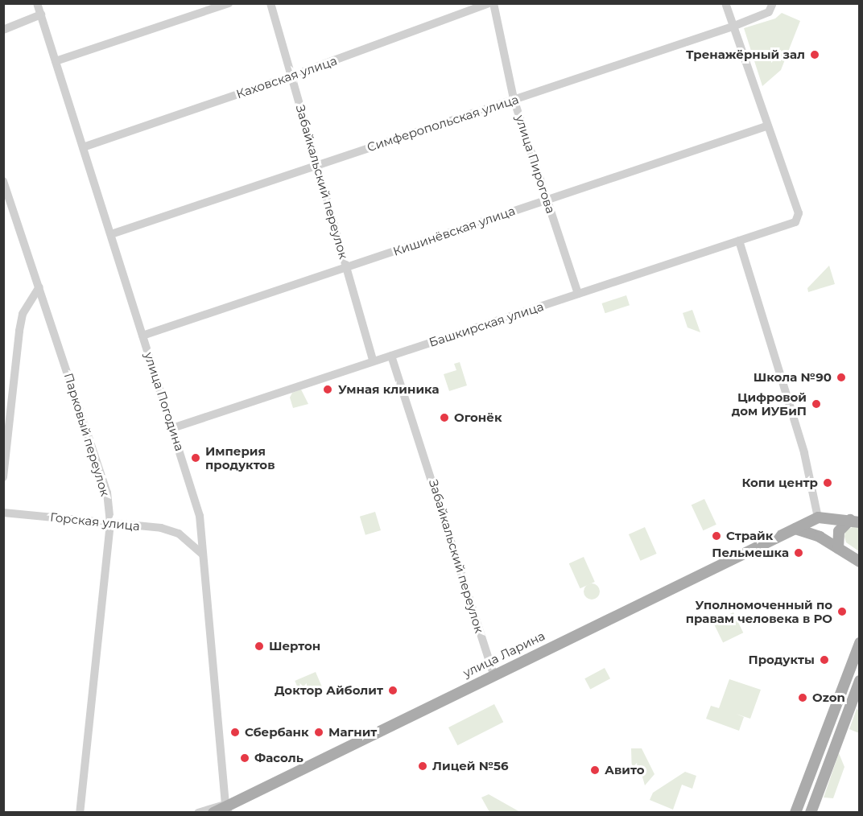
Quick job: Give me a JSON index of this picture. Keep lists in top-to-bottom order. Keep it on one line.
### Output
{"streets":{"main road":["улица Ларина"],"street":["Каховская улица","Симферопольская улица","улица Пирогова","Забайкальский переулок","Кишинёвская улица","Башкирская улица","улица Погодина","Парковый переулок","Горская улица"]},"crossings":[["Каховская улица","Забайкальский переулок"],["Каховская улица","улица Погодина"],["Симферопольская улица","улица Пирогова"],["Симферопольская улица","Забайкальский переулок"],["Симферопольская улица","улица Погодина"],["улица Пирогова","Кишинёвская улица"],["улица Пирогова","Башкирская улица"],["Забайкальский переулок","Кишинёвская улица"],["Забайкальский переулок","Башкирская улица"],["Забайкальский переулок","улица Ларина"],["Кишинёвская улица","Башкирская улица"],["Кишинёвская улица","улица Погодина"],["Башкирская улица","улица Погодина"],["улица Погодина","Горская улица"],["улица Погодина","улица Ларина"],["Парковый переулок","Горская улица"]],"places":["Тренажёрный зал","Школа №90","Умная клиника","Цифровой дом ИУБиП","Огонёк","Империя продуктов","Копи центр","Страйк","Пельмешка","Уполномоченный по правам человека в РО","Шертон","Продукты","Доктор Айболит","Ozon","Сбербанк","Магнит","Фасоль","Лицей №56","Авито"]}
